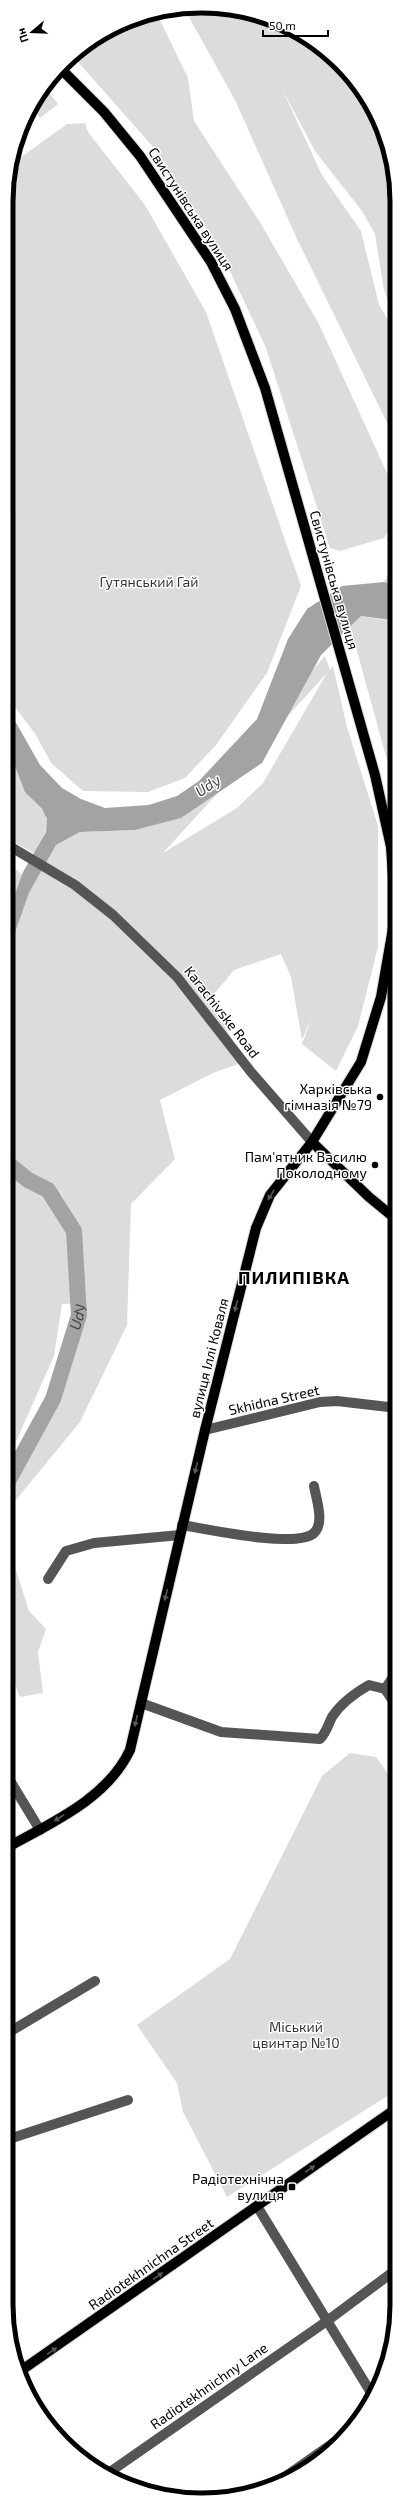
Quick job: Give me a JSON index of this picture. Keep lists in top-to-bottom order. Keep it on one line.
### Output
{"streets":{"main road":["Свистунівська вулиця","Karachivske Road","вулиця Іллі Коваля","Radiotekhnichna Street"],"street":["Skhidna Street","Radiotekhnichny Lane"]},"crossings":[["Свистунівська вулиця","Karachivske Road"],["Свистунівська вулиця","вулиця Іллі Коваля"],["Karachivske Road","вулиця Іллі Коваля"],["вулиця Іллі Коваля","Skhidna Street"]],"one_way":["вулиця Іллі Коваля","Radiotekhnichna Street"],"districts":["ПИЛИПІВКА"],"water":["Udy"],"parks":["Гутянський Гай","Міський цвинтар №10"],"places":{"other":["Харківська гімназія №79","Пам'ятник Василю Поколодному"],"transit":["Радіотехнічна вулиця"]},"scale_bar":"50 m","north":"left"}
